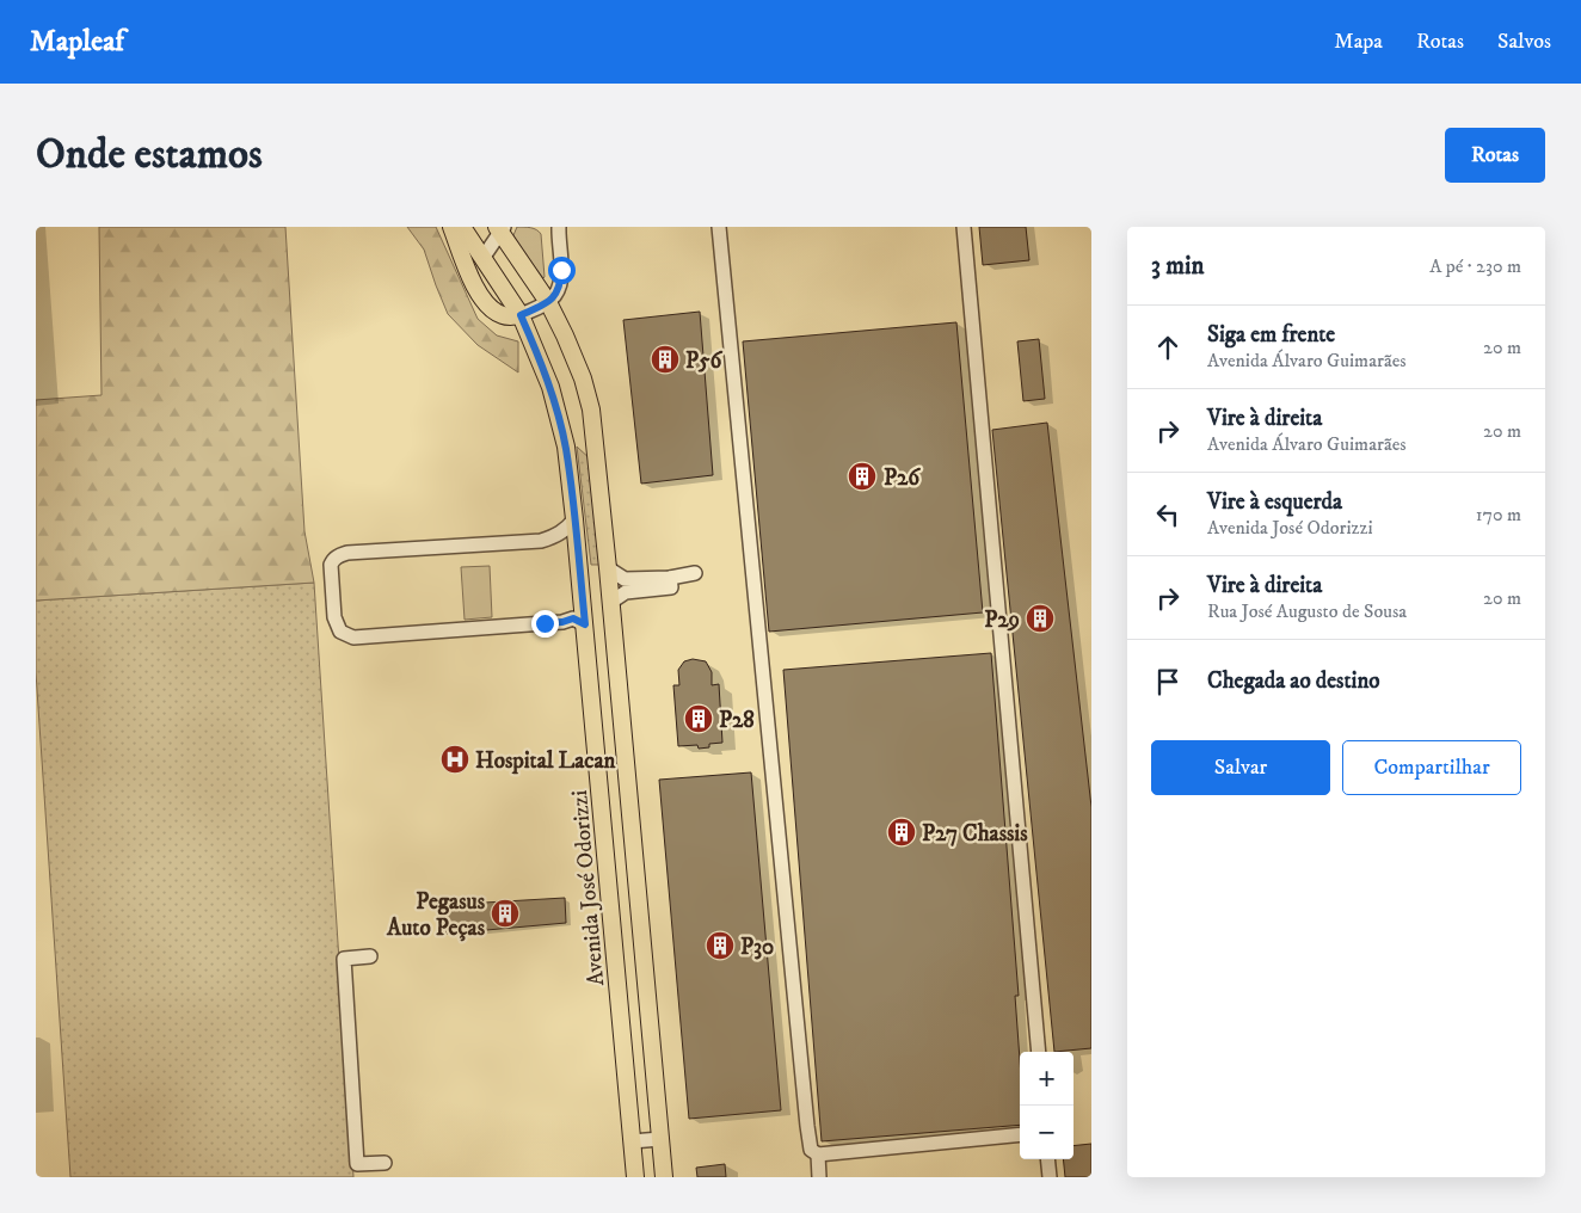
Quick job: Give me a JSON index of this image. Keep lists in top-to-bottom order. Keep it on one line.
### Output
{"streets":{"main road":["Avenida José Odorizzi"]},"places":{"building":["P56","P26","P29","P28","P27 Chassis","Pegasus Auto Peças","P30"],"hospital":["Hospital Lacan"]},"page":{"header":"Mapleaf","nav":["Mapa","Rotas","Salvos"],"buttons":["Rotas",["Salvar","Compartilhar"]],"title":"Onde estamos","heading":["3 min","A pé · 230 m"],"list":[["Siga em frente","Avenida Álvaro Guimarães","20 m"],["Vire à direita","Avenida Álvaro Guimarães","20 m"],["Vire à esquerda","Avenida José Odorizzi","170 m"],["Vire à direita","Rua José Augusto de Sousa","20 m"],"Chegada ao destino"],"map_buttons":["+","−"]}}
